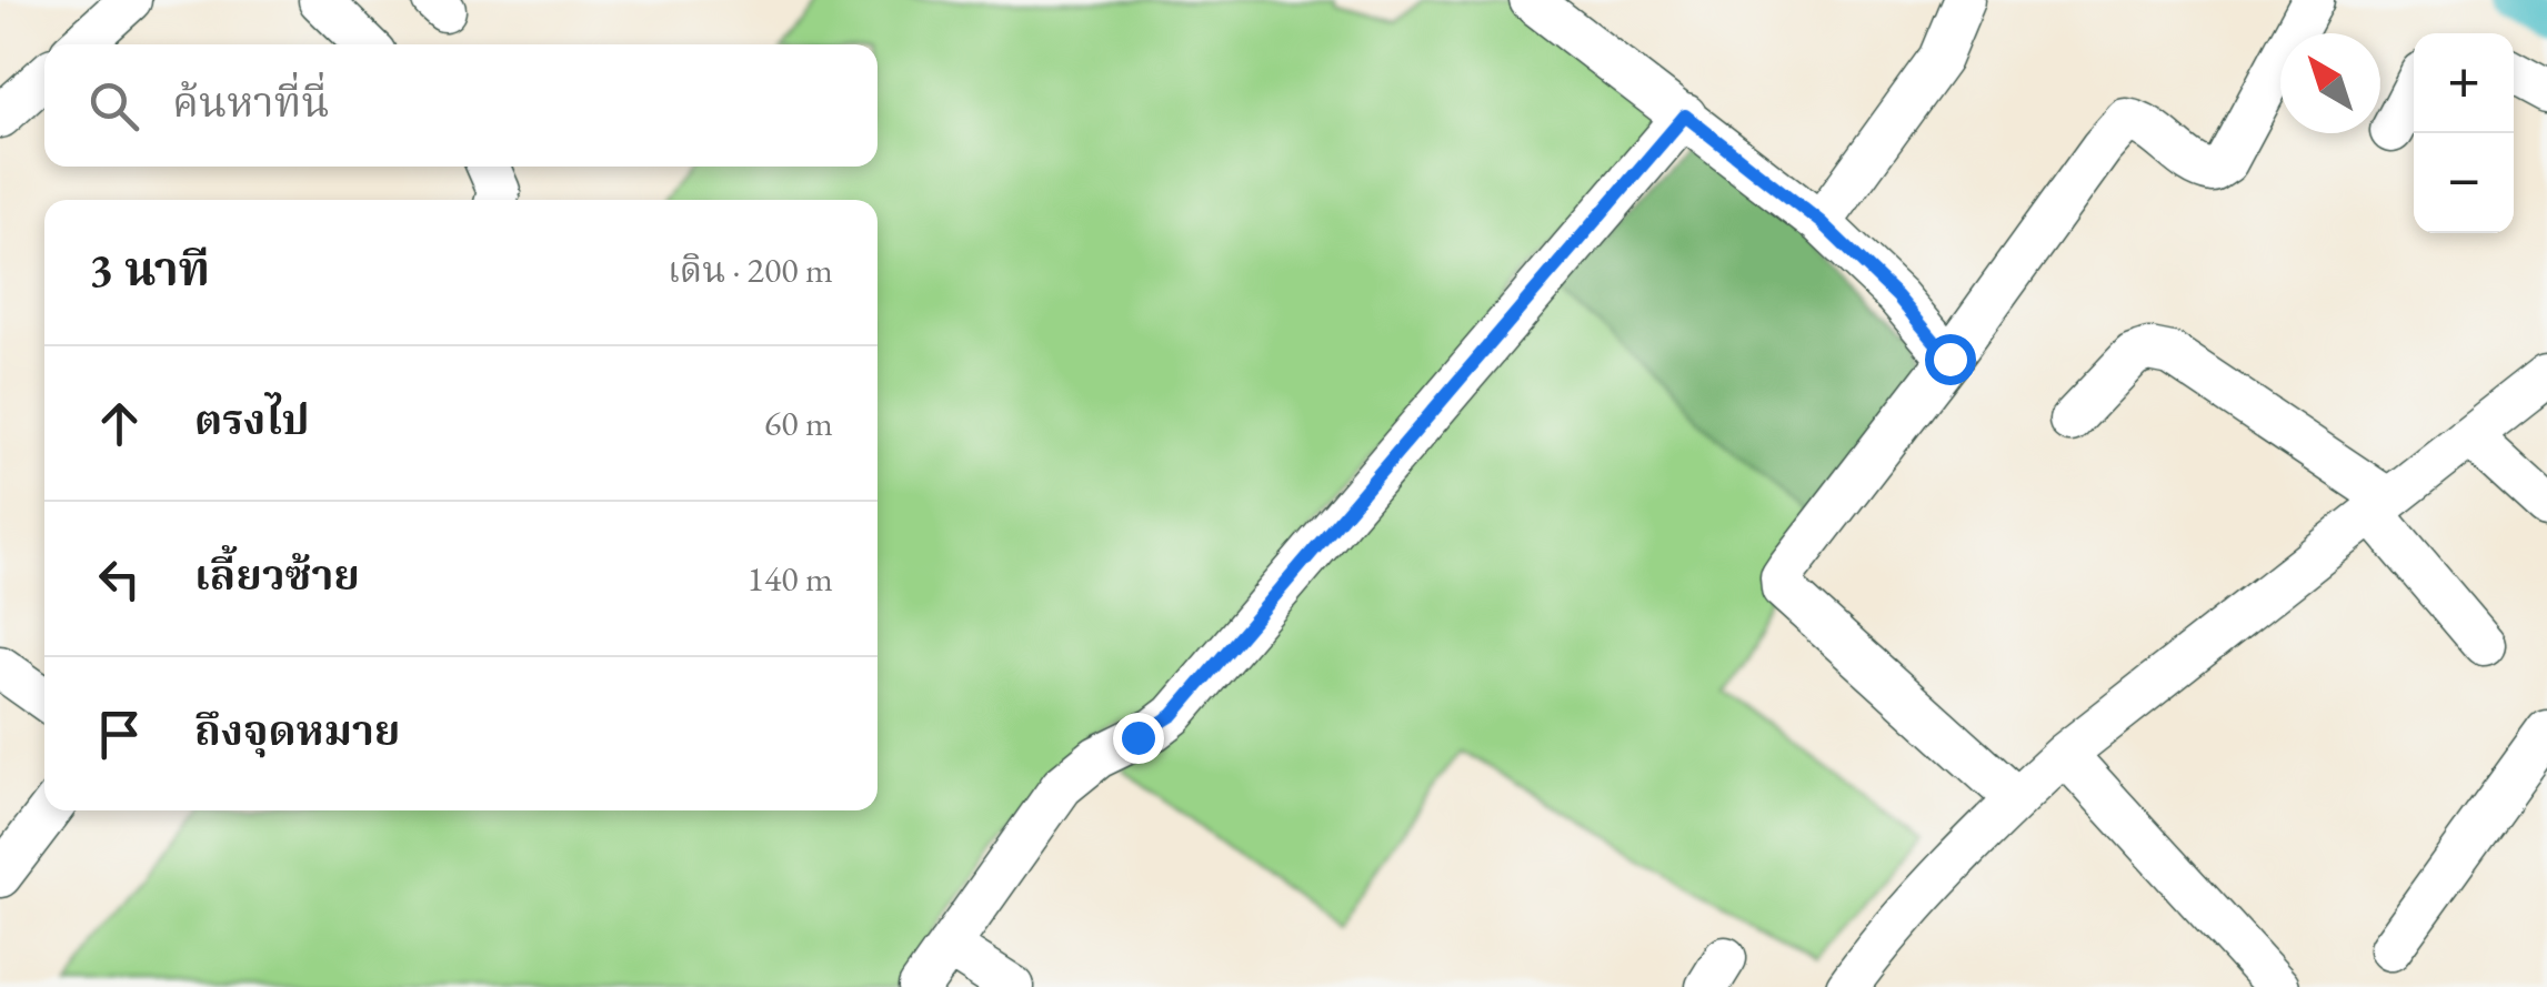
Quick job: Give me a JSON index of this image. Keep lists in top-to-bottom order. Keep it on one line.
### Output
{"north":"top left","page":{"map_buttons":["+","−"],"search":"ค้นหาที่นี่","heading":["3 นาที","เดิน · 200 m"],"list":[["ตรงไป","60 m"],["เลี้ยวซ้าย","140 m"],"ถึงจุดหมาย"]}}
